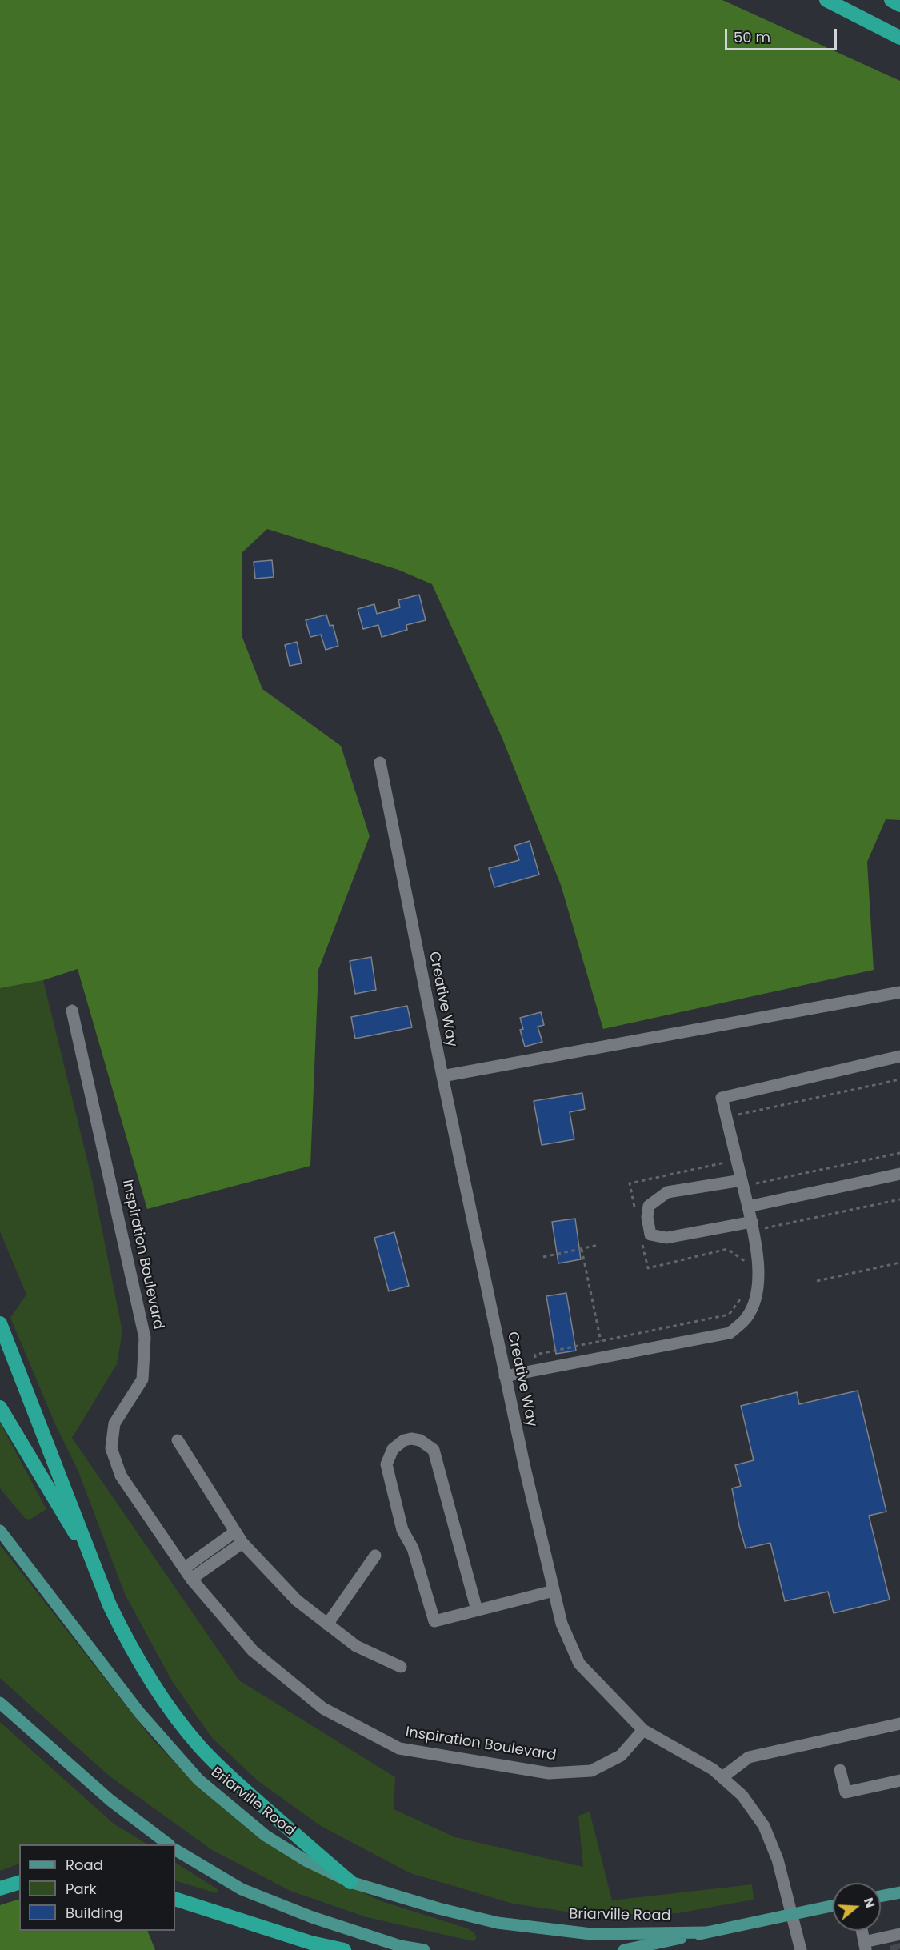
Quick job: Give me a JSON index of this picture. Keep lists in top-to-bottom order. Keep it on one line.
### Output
{"streets":{"main road":["Briarville Road"],"street":["Creative Way","Inspiration Boulevard"]},"crossings":[["Creative Way","Inspiration Boulevard"],["Creative Way","Briarville Road"]],"legend":["Road","Park","Building"],"scale_bar":"50 m","north":"right"}
